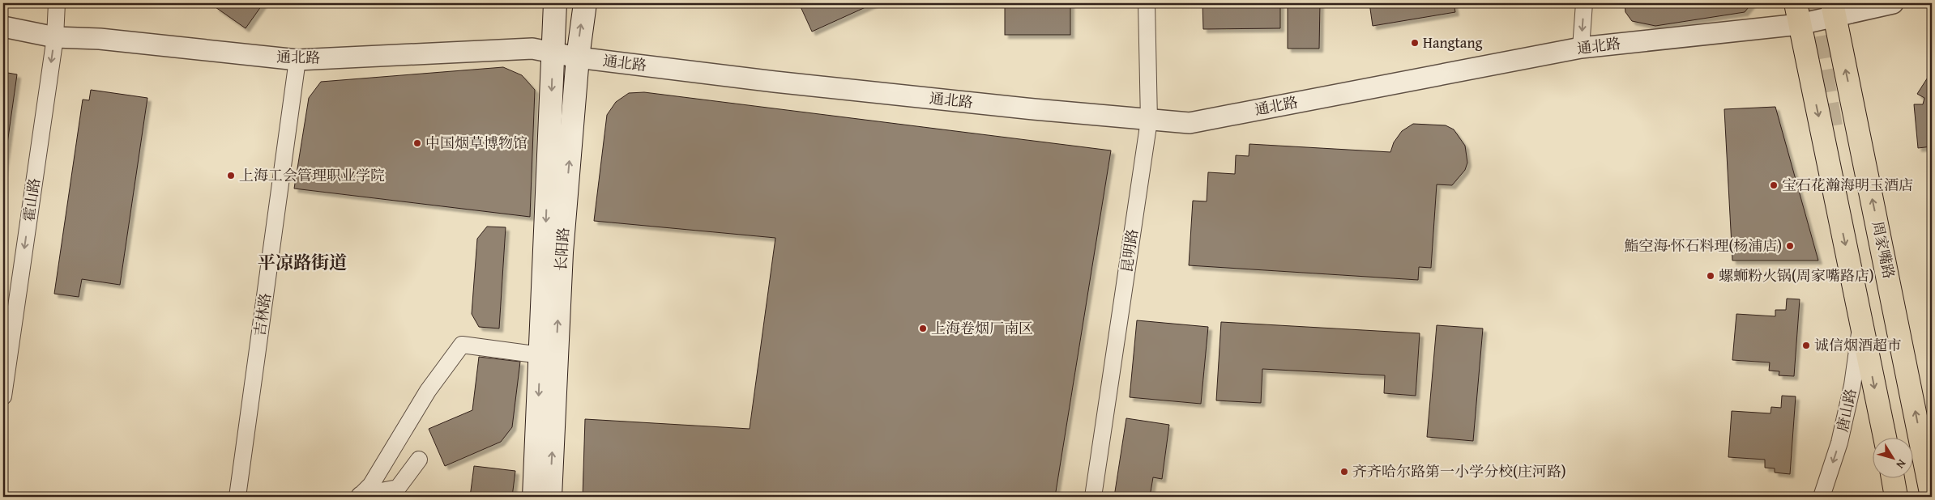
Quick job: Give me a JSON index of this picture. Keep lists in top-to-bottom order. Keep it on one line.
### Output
{"streets":{"main road":["长阳路","周家嘴路"],"street":["通北路","霍山路","昆明路","吉林路","唐山路"]},"crossings":[["通北路","霍山路"],["通北路","长阳路"],["通北路","周家嘴路"],["通北路","昆明路"],["通北路","吉林路"]],"one_way":["霍山路","唐山路"],"districts":["平凉路街道"],"places":["Hangtang","中国烟草博物馆","上海工会管理职业学院","宝石花瀚海明玉酒店","鮨空海·怀石料理(杨浦店)","螺蛳粉火锅(周家嘴路店)","上海卷烟厂南区","诚信烟酒超市","齐齐哈尔路第一小学分校(庄河路)"],"north":"bottom right"}
